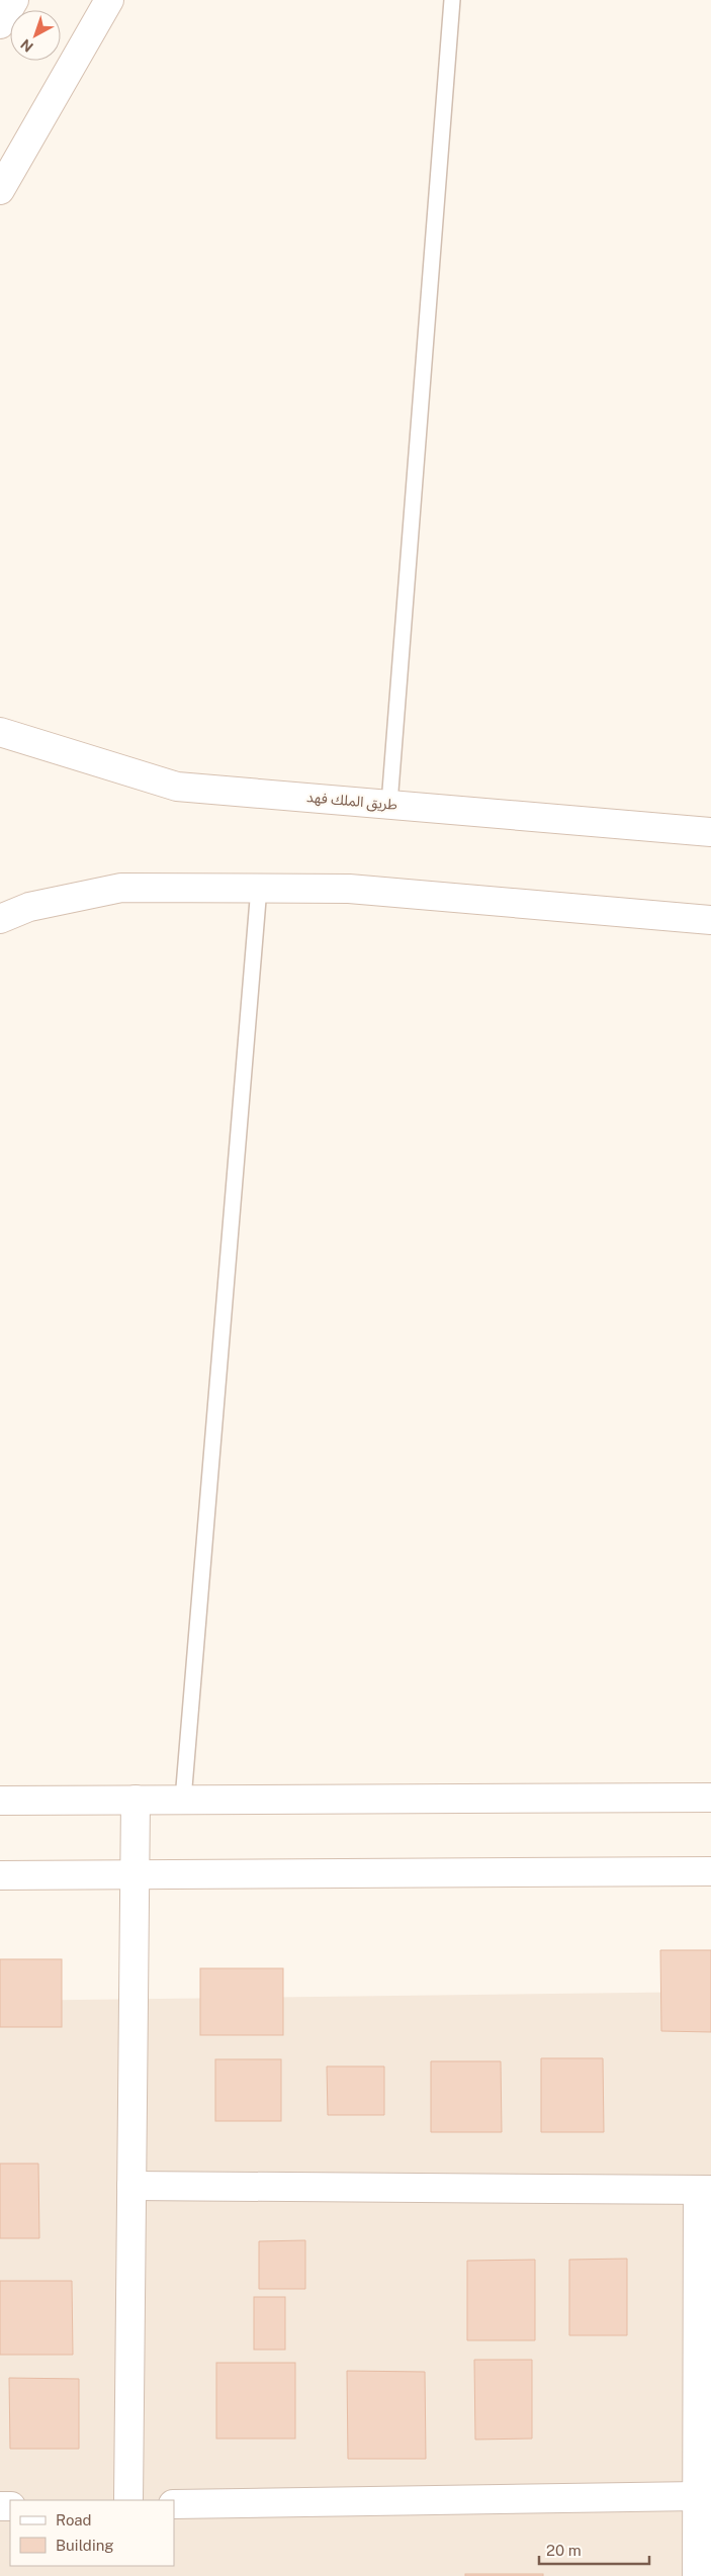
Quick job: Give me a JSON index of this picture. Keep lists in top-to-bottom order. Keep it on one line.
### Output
{"streets":{"street":["طريق الملك فهد"]},"legend":["Road","Building"],"scale_bar":"20 m","north":"bottom left"}
